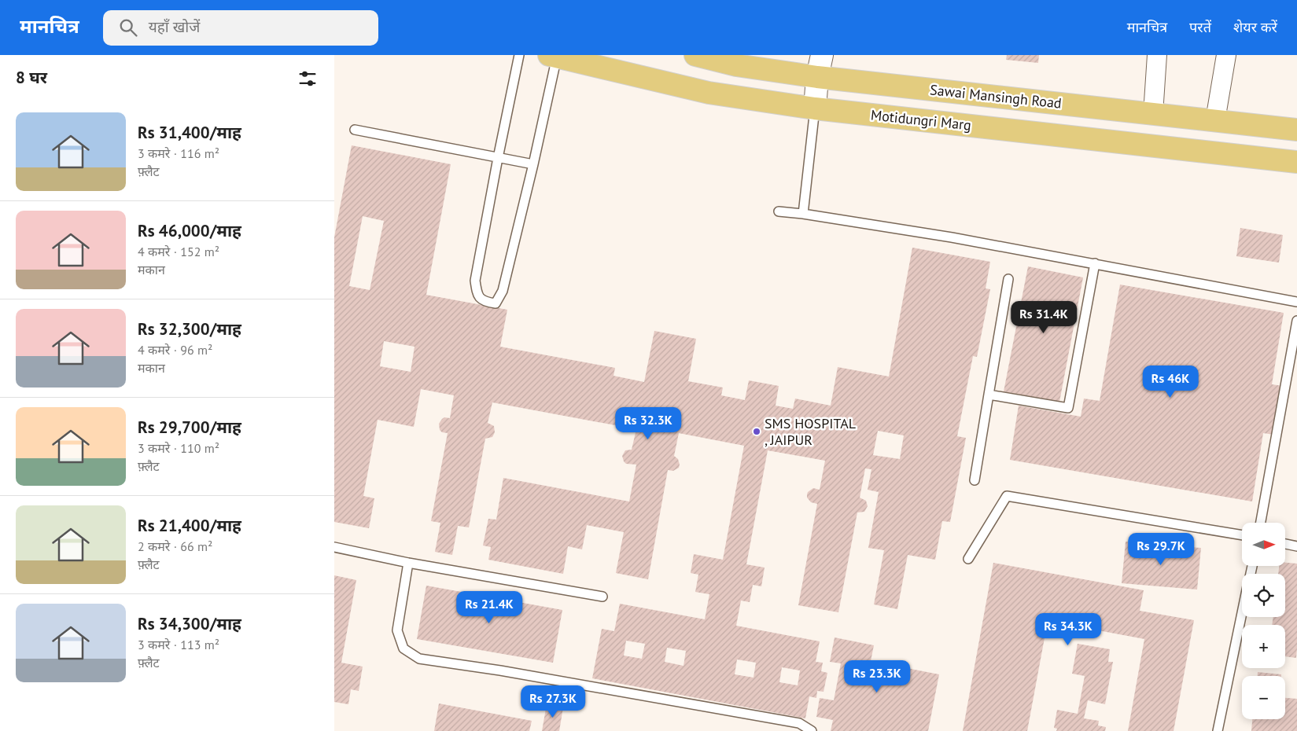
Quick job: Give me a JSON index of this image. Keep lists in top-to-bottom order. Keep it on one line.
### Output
{"streets":{"main road":["Sawai Mansingh Road","Motidungri Marg"]},"places":["SMS HOSPITAL , JAIPUR"],"north":"right","page":{"header":"मानचित्र","search":"यहाँ खोजें","nav":["मानचित्र","परतें","शेयर करें"],"heading":"8 घर","list":[{"name":"Rs 31,400/माह","note":"3 कमरे · 116 m² · फ़्लैट"},{"name":"Rs 46,000/माह","note":"4 कमरे · 152 m² · मकान"},{"name":"Rs 32,300/माह","note":"4 कमरे · 96 m² · मकान"},{"name":"Rs 29,700/माह","note":"3 कमरे · 110 m² · फ़्लैट"},{"name":"Rs 21,400/माह","note":"2 कमरे · 66 m² · फ़्लैट"},{"name":"Rs 34,300/माह","note":"3 कमरे · 113 m² · फ़्लैट"}],"price":["Rs 31.4K","Rs 46K","Rs 32.3K","Rs 29.7K","Rs 21.4K","Rs 34.3K","Rs 23.3K","Rs 27.3K"],"map_buttons":["+","−"]}}
